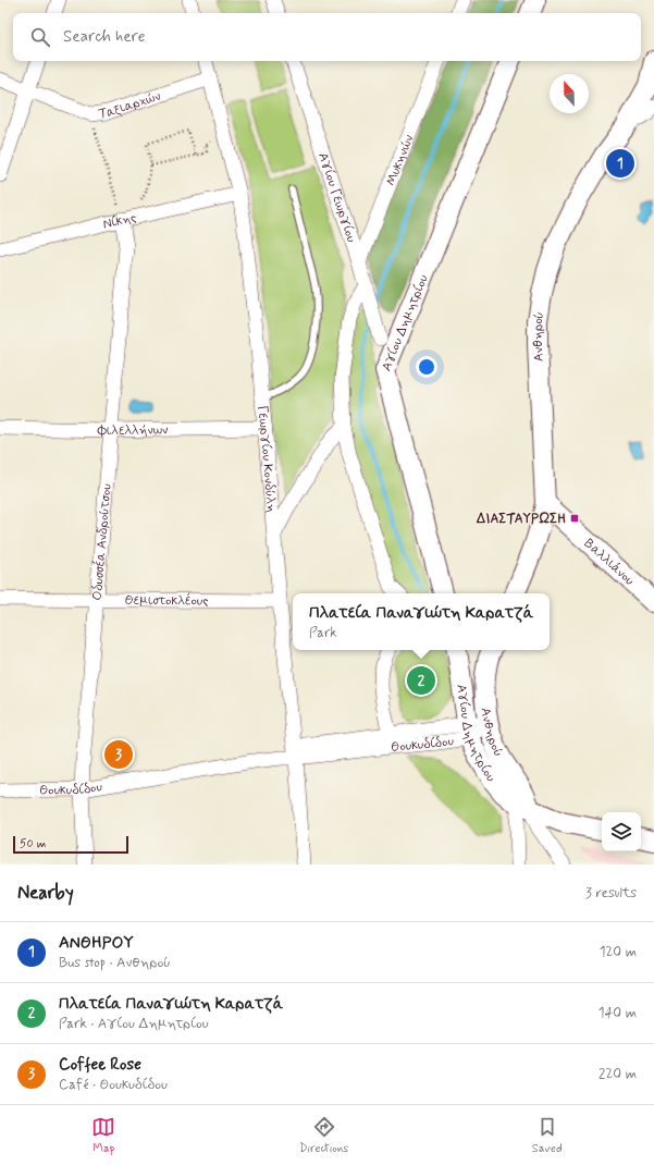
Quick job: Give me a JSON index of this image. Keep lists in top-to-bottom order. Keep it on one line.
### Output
{"streets":{"street":["Ταξιαρχών","Μυκηνών","Αγίου Γεωργίου","Νίκης","Αγίου Δημητρίου","Ανθηρού","Φιλελλήνων","Γεωργίου Κονδύλη","Οδυσσέα Ανδρούτσου","Βαλλιάνου","Θεμιστοκλέους","Θουκυδίδου"]},"crossings":[["Ταξιαρχών","Γεωργίου Κονδύλη"],["Μυκηνών","Αγίου Γεωργίου"],["Νίκης","Γεωργίου Κονδύλη"],["Νίκης","Οδυσσέα Ανδρούτσου"],["Αγίου Δημητρίου","Ανθηρού"],["Αγίου Δημητρίου","Θουκυδίδου"],["Ανθηρού","Βαλλιάνου"],["Ανθηρού","Θουκυδίδου"],["Φιλελλήνων","Γεωργίου Κονδύλη"],["Φιλελλήνων","Οδυσσέα Ανδρούτσου"],["Γεωργίου Κονδύλη","Θεμιστοκλέους"],["Γεωργίου Κονδύλη","Θουκυδίδου"],["Οδυσσέα Ανδρούτσου","Θεμιστοκλέους"],["Οδυσσέα Ανδρούτσου","Θουκυδίδου"]],"places":{"transit":["ΔΙΑΣΤΑΥΡΩΣΗ"]},"scale_bar":"50 m","north":"top","page":{"search":"Search here","pins":["1","2","3"],"popup":["Πλατεία Παναγιώτη Καρατζά","Park"],"scale":"50 m","heading":["Nearby","3 results"],"list":[{"mark":"1","name":"ΑΝΘΗΡΟΥ","note":"Bus stop · Ανθηρού","value":"120 m"},{"mark":"2","name":"Πλατεία Παναγιώτη Καρατζά","note":"Park · Αγίου Δημητρίου","value":"140 m"},{"mark":"3","name":"Coffee Rose","note":"Café · Θουκυδίδου","value":"220 m"}],"nav":["Map","Directions","Saved"]}}
